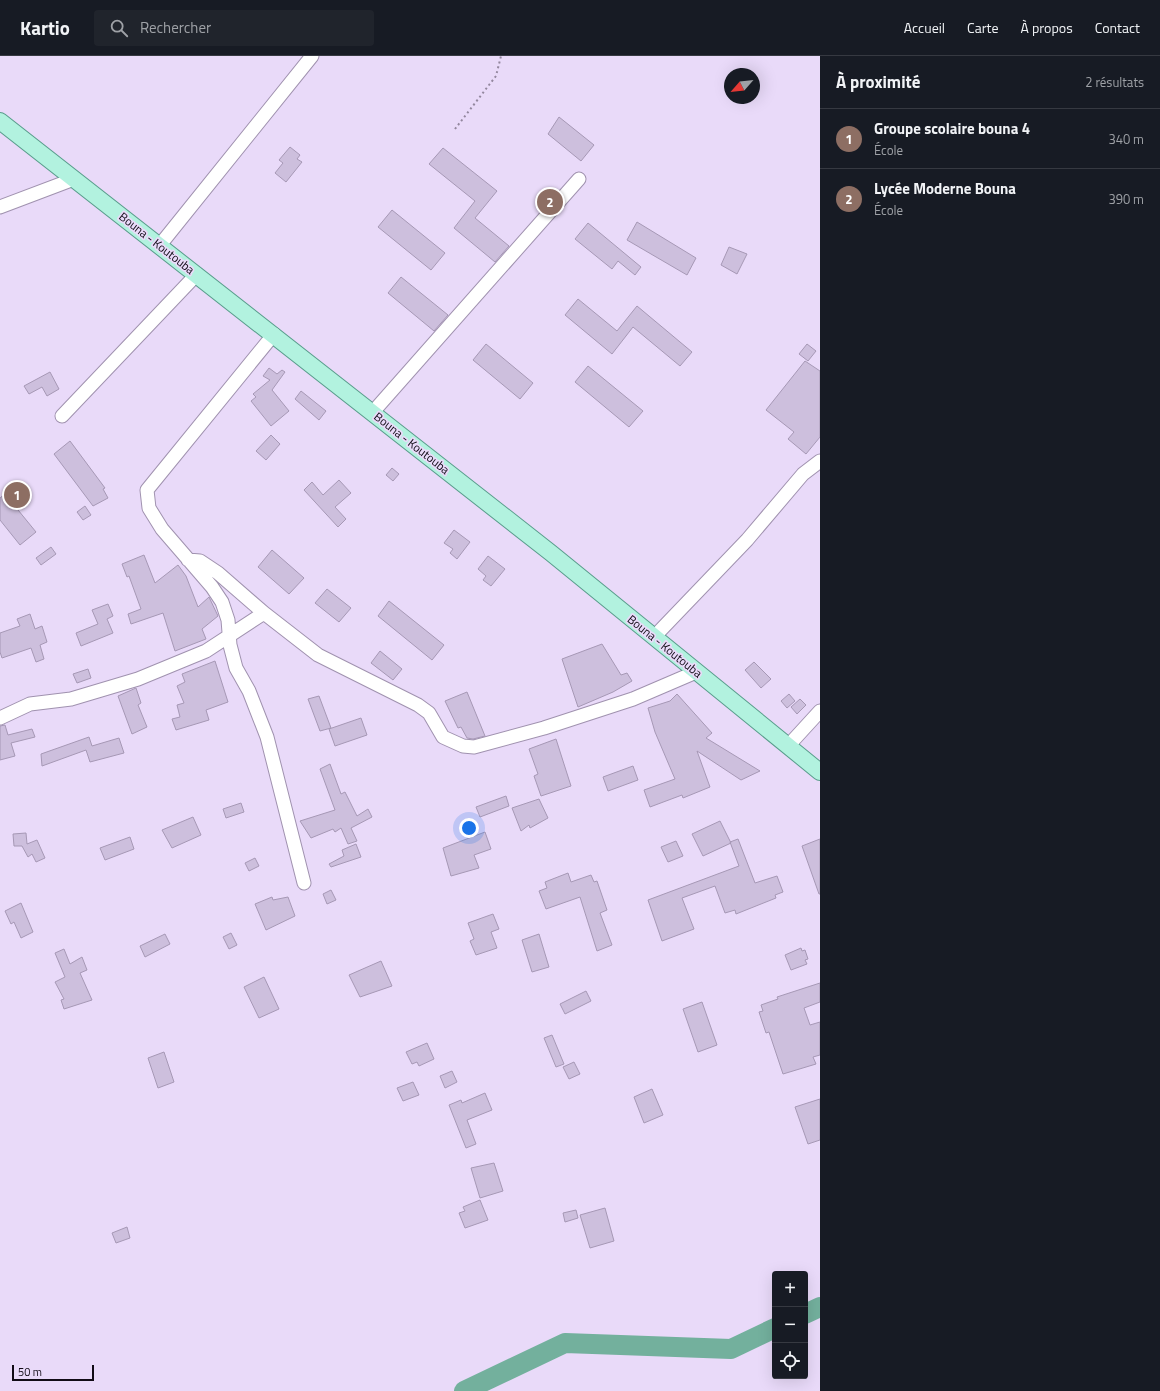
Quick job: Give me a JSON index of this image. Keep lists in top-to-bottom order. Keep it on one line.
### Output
{"streets":{"main road":["Bouna - Koutouba"]},"scale_bar":"50 m","north":"bottom left","page":{"header":"Kartio","search":"Rechercher","nav":["Accueil","Carte","À propos","Contact"],"heading":["À proximité","2 résultats"],"list":[{"mark":"1","name":"Groupe scolaire bouna 4","note":"École","value":"340 m"},{"mark":"2","name":"Lycée Moderne Bouna","note":"École","value":"390 m"}],"pins":["2","1"],"map_buttons":["+","−"],"scale":"50 m"}}
